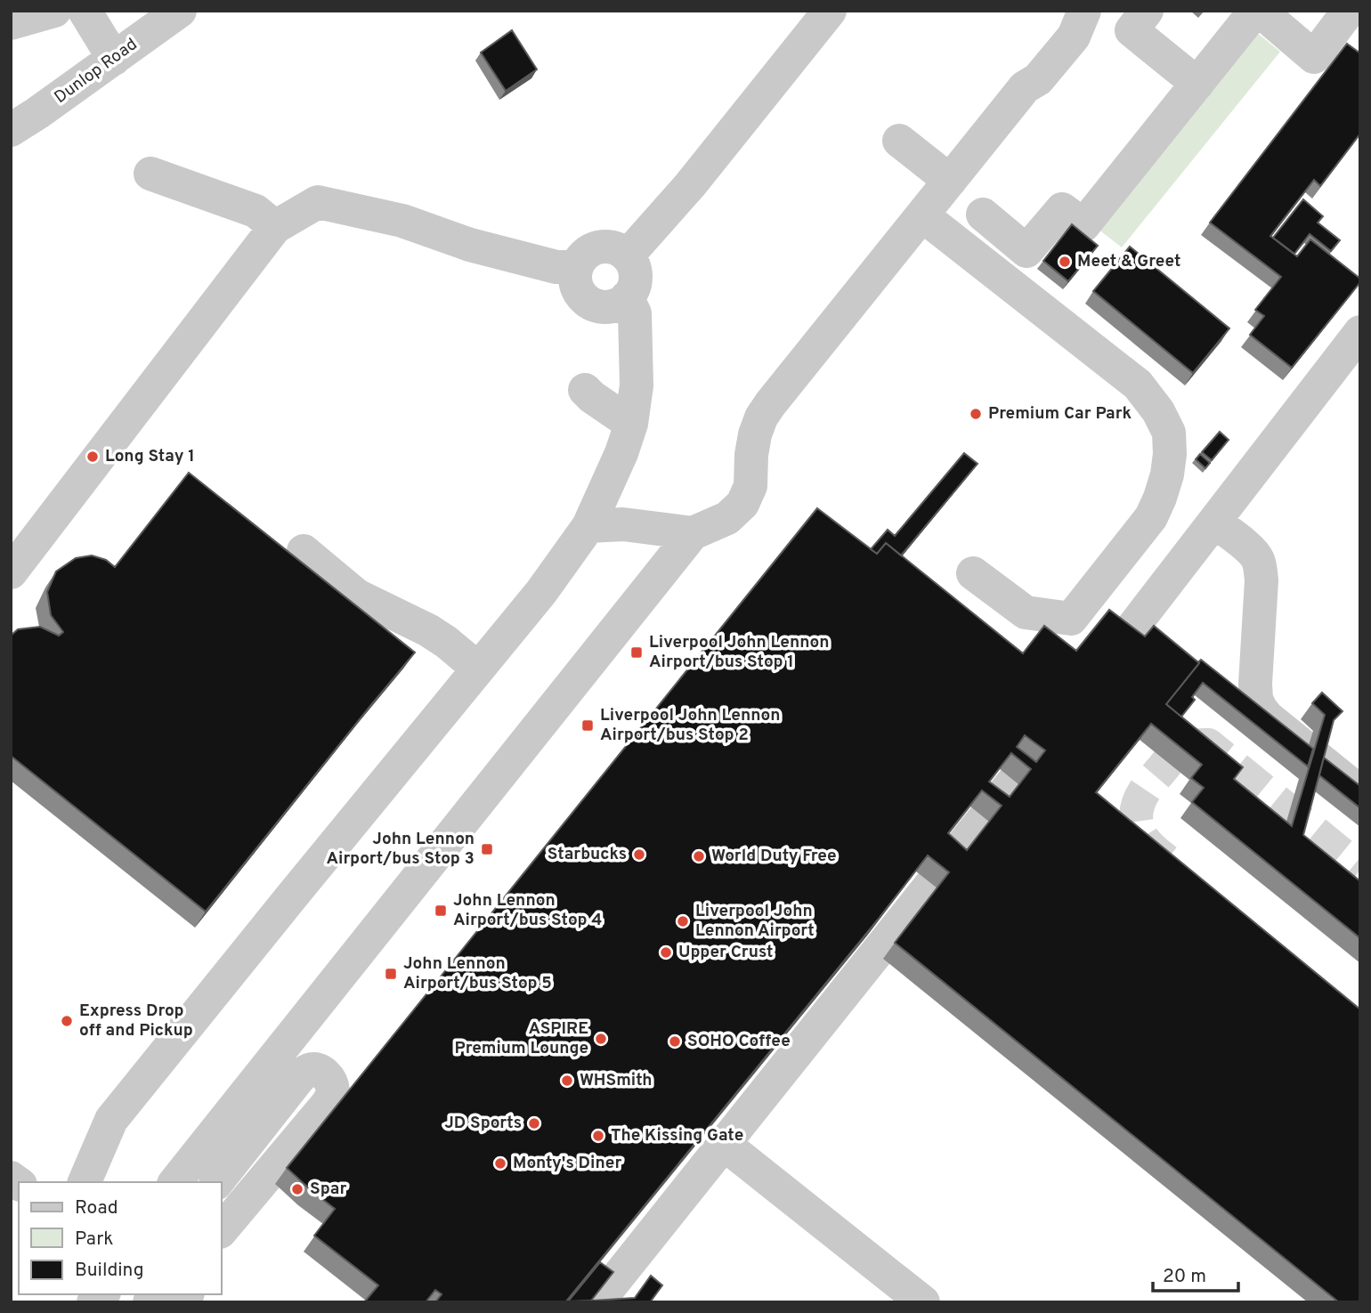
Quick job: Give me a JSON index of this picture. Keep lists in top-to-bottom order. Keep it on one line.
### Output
{"streets":{"street":["Dunlop Road"]},"places":{"other":["Meet & Greet","Premium Car Park","Long Stay 1","Starbucks","World Duty Free","Liverpool John Lennon Airport","Upper Crust","Express Drop off and Pickup","ASPIRE Premium Lounge","SOHO Coffee","WHSmith","JD Sports","The Kissing Gate","Monty's Diner","Spar"],"transit":["Liverpool John Lennon Airport/bus Stop 1","Liverpool John Lennon Airport/bus Stop 2","John Lennon Airport/bus Stop 3","John Lennon Airport/bus Stop 4","John Lennon Airport/bus Stop 5"]},"legend":["Road","Park","Building"],"scale_bar":"20 m"}
